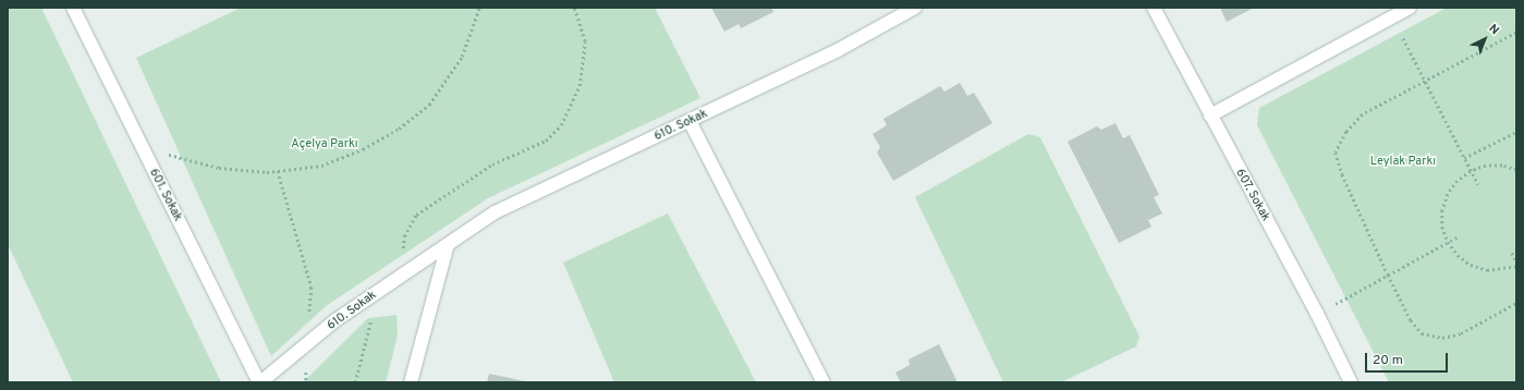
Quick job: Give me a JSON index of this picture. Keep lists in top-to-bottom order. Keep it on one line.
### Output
{"streets":{"street":["610. Sokak","601. Sokak","607. Sokak"]},"crossings":[["610. Sokak","601. Sokak"]],"parks":["Açelya Parkı","Leylak Parkı"],"scale_bar":"20 m","north":"top right"}
